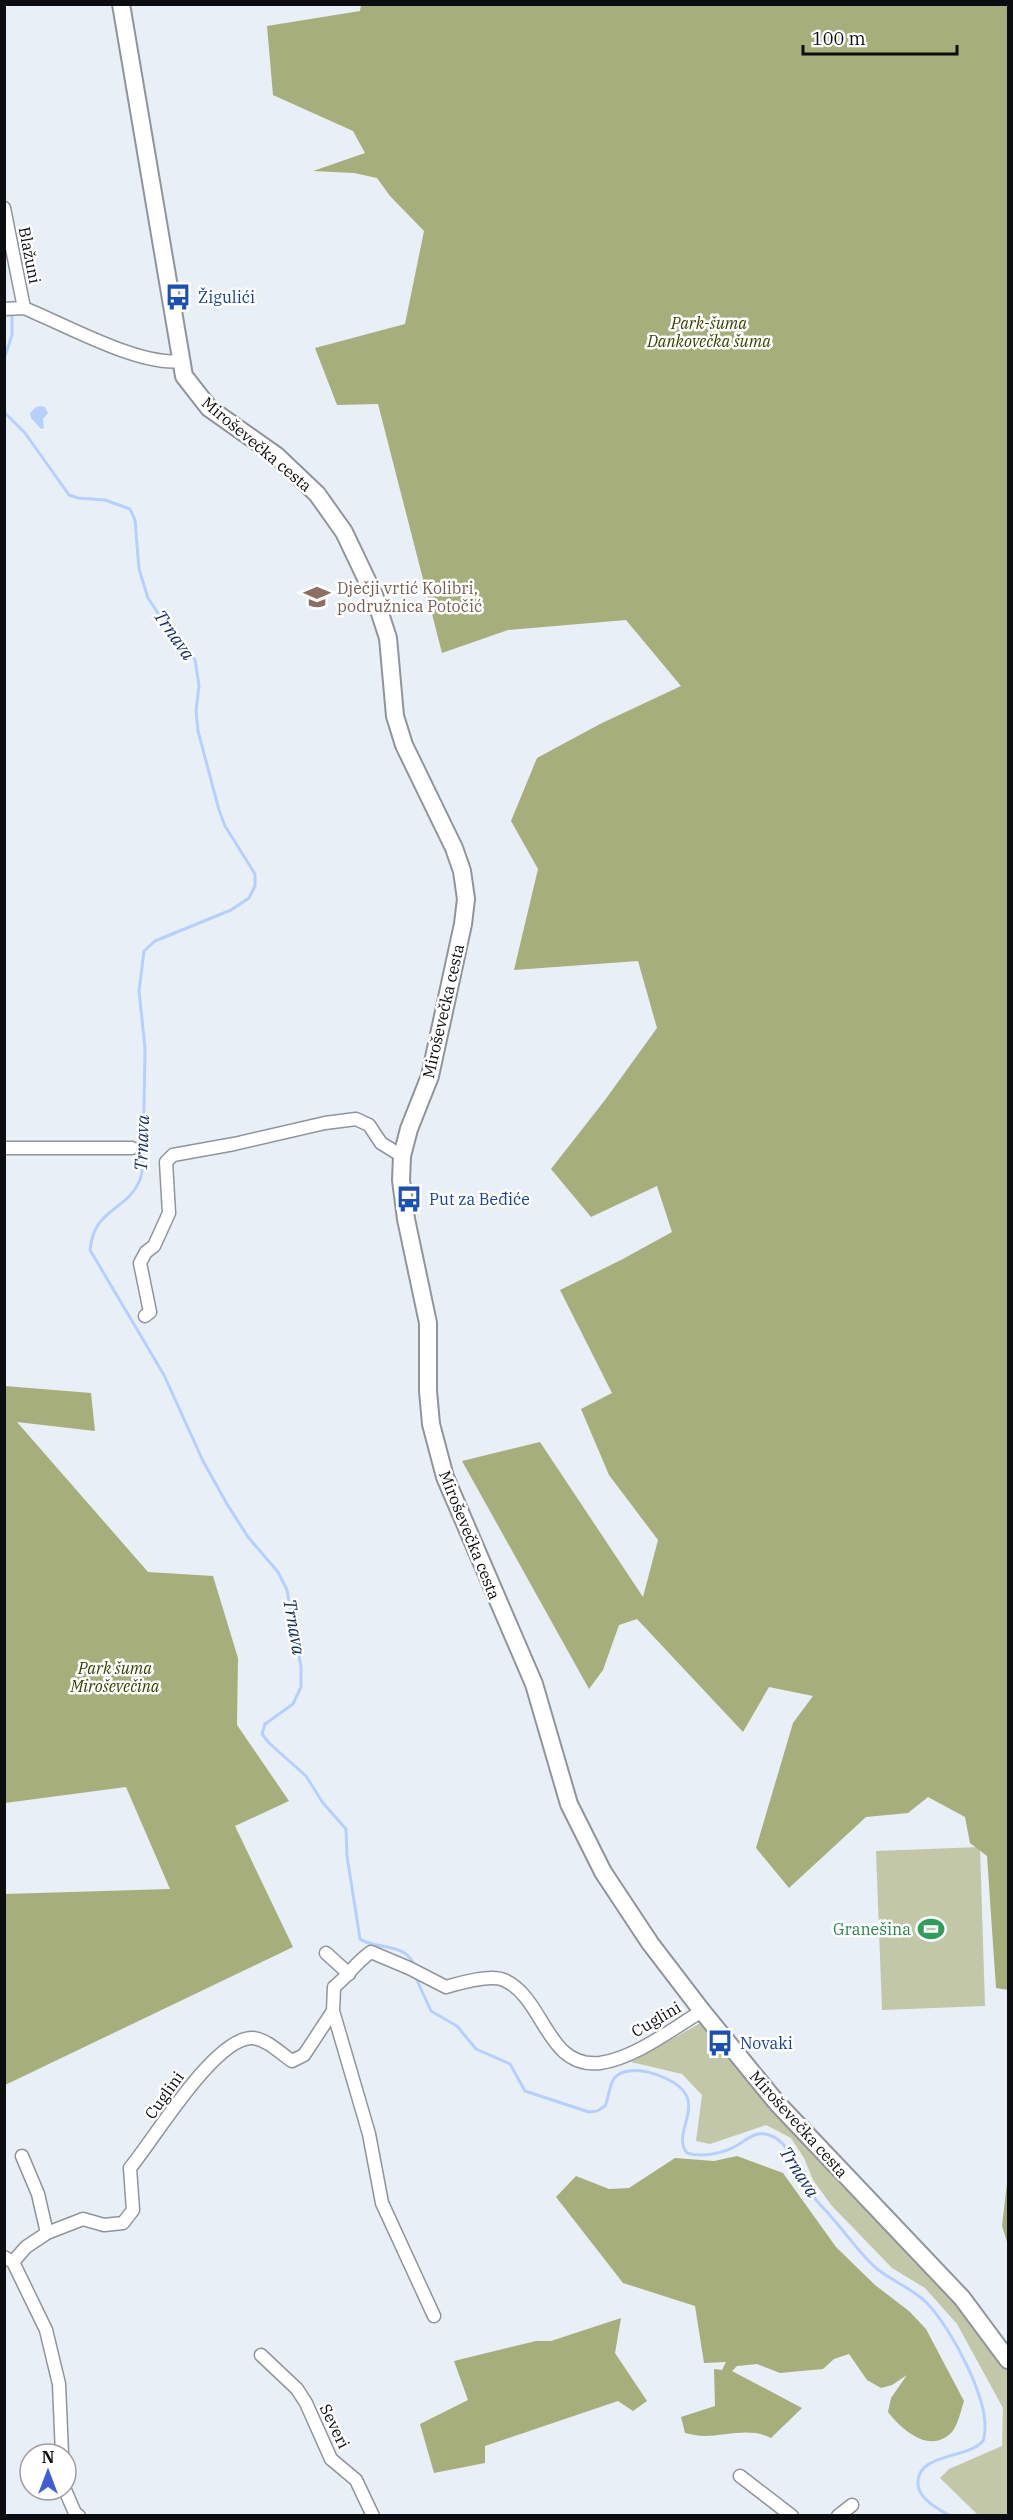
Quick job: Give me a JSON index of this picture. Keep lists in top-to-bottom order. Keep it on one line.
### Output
{"streets":{"main road":["Miroševečka cesta"],"street":["Blažuni","Cuglini","Severi"]},"crossings":[["Miroševečka cesta","Cuglini"]],"water":["Trnava"],"parks":["Park-šuma Dankovečka šuma","Park šuma Miroševečina"],"places":{"bus stop":["Žigulići","Put za Beđiće","Novaki"],"school or university":["Dječji vrtić Kolibri, podružnica Potočić"],"sports":["Granešina"]},"scale_bar":"100 m","north":"top"}
